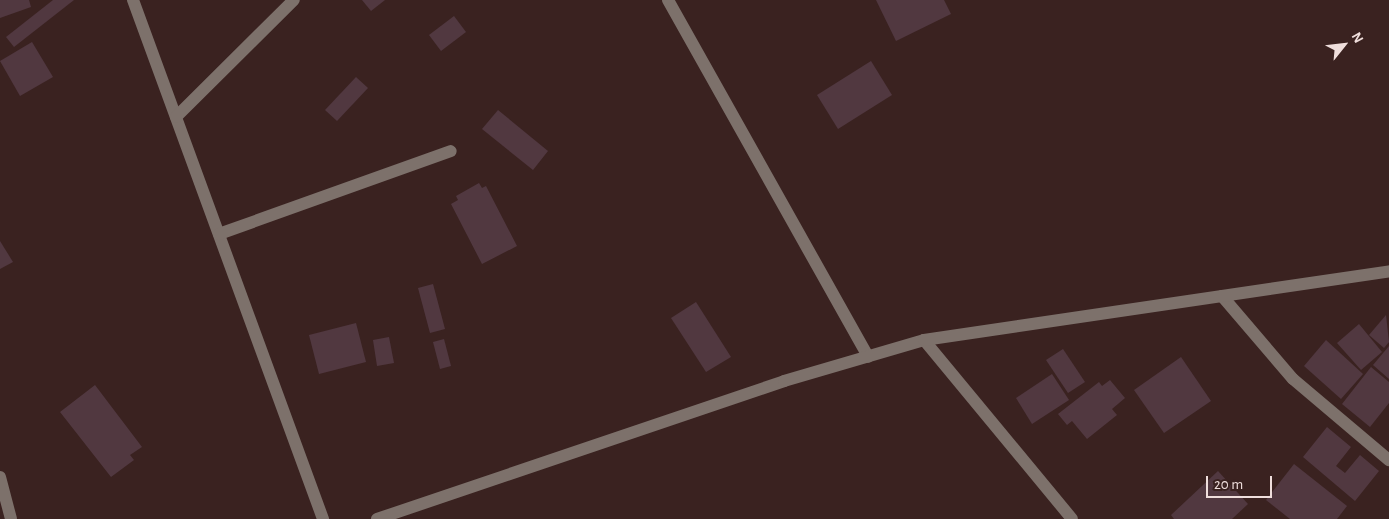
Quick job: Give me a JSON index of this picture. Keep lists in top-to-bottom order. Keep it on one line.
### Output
{"scale_bar":"20 m","north":"top right"}
